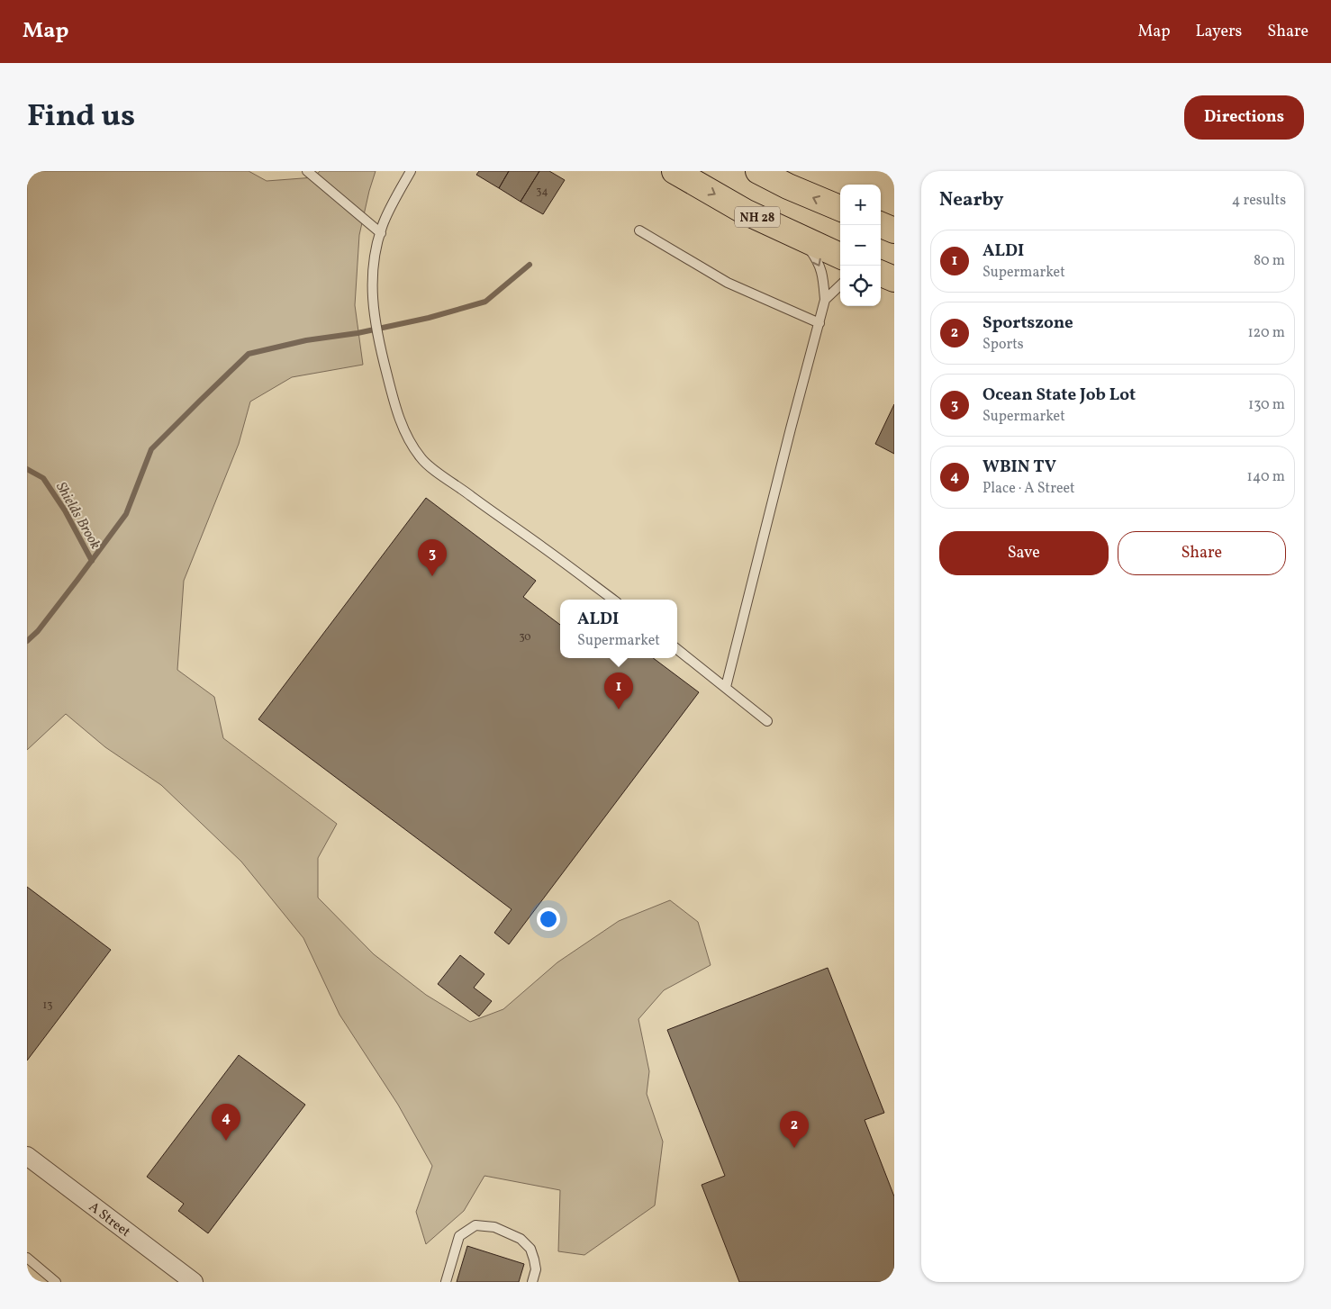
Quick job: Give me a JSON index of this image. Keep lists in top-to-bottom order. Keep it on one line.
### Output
{"streets":{"main road":["NH 28"],"street":["A Street"]},"water":["Shields Brook"],"house_numbers":["34","30","13"],"page":{"header":"Map","nav":["Map","Layers","Share"],"title":"Find us","buttons":["Directions",["Save","Share"]],"heading":["Nearby","4 results"],"map_buttons":["+","−"],"list":[{"mark":"1","name":"ALDI","note":"Supermarket","value":"80 m"},{"mark":"2","name":"Sportszone","note":"Sports","value":"120 m"},{"mark":"3","name":"Ocean State Job Lot","note":"Supermarket","value":"130 m"},{"mark":"4","name":"WBIN TV","note":"Place · A Street","value":"140 m"}],"pins":["3","1","4","2"],"popup":["ALDI","Supermarket"]}}
